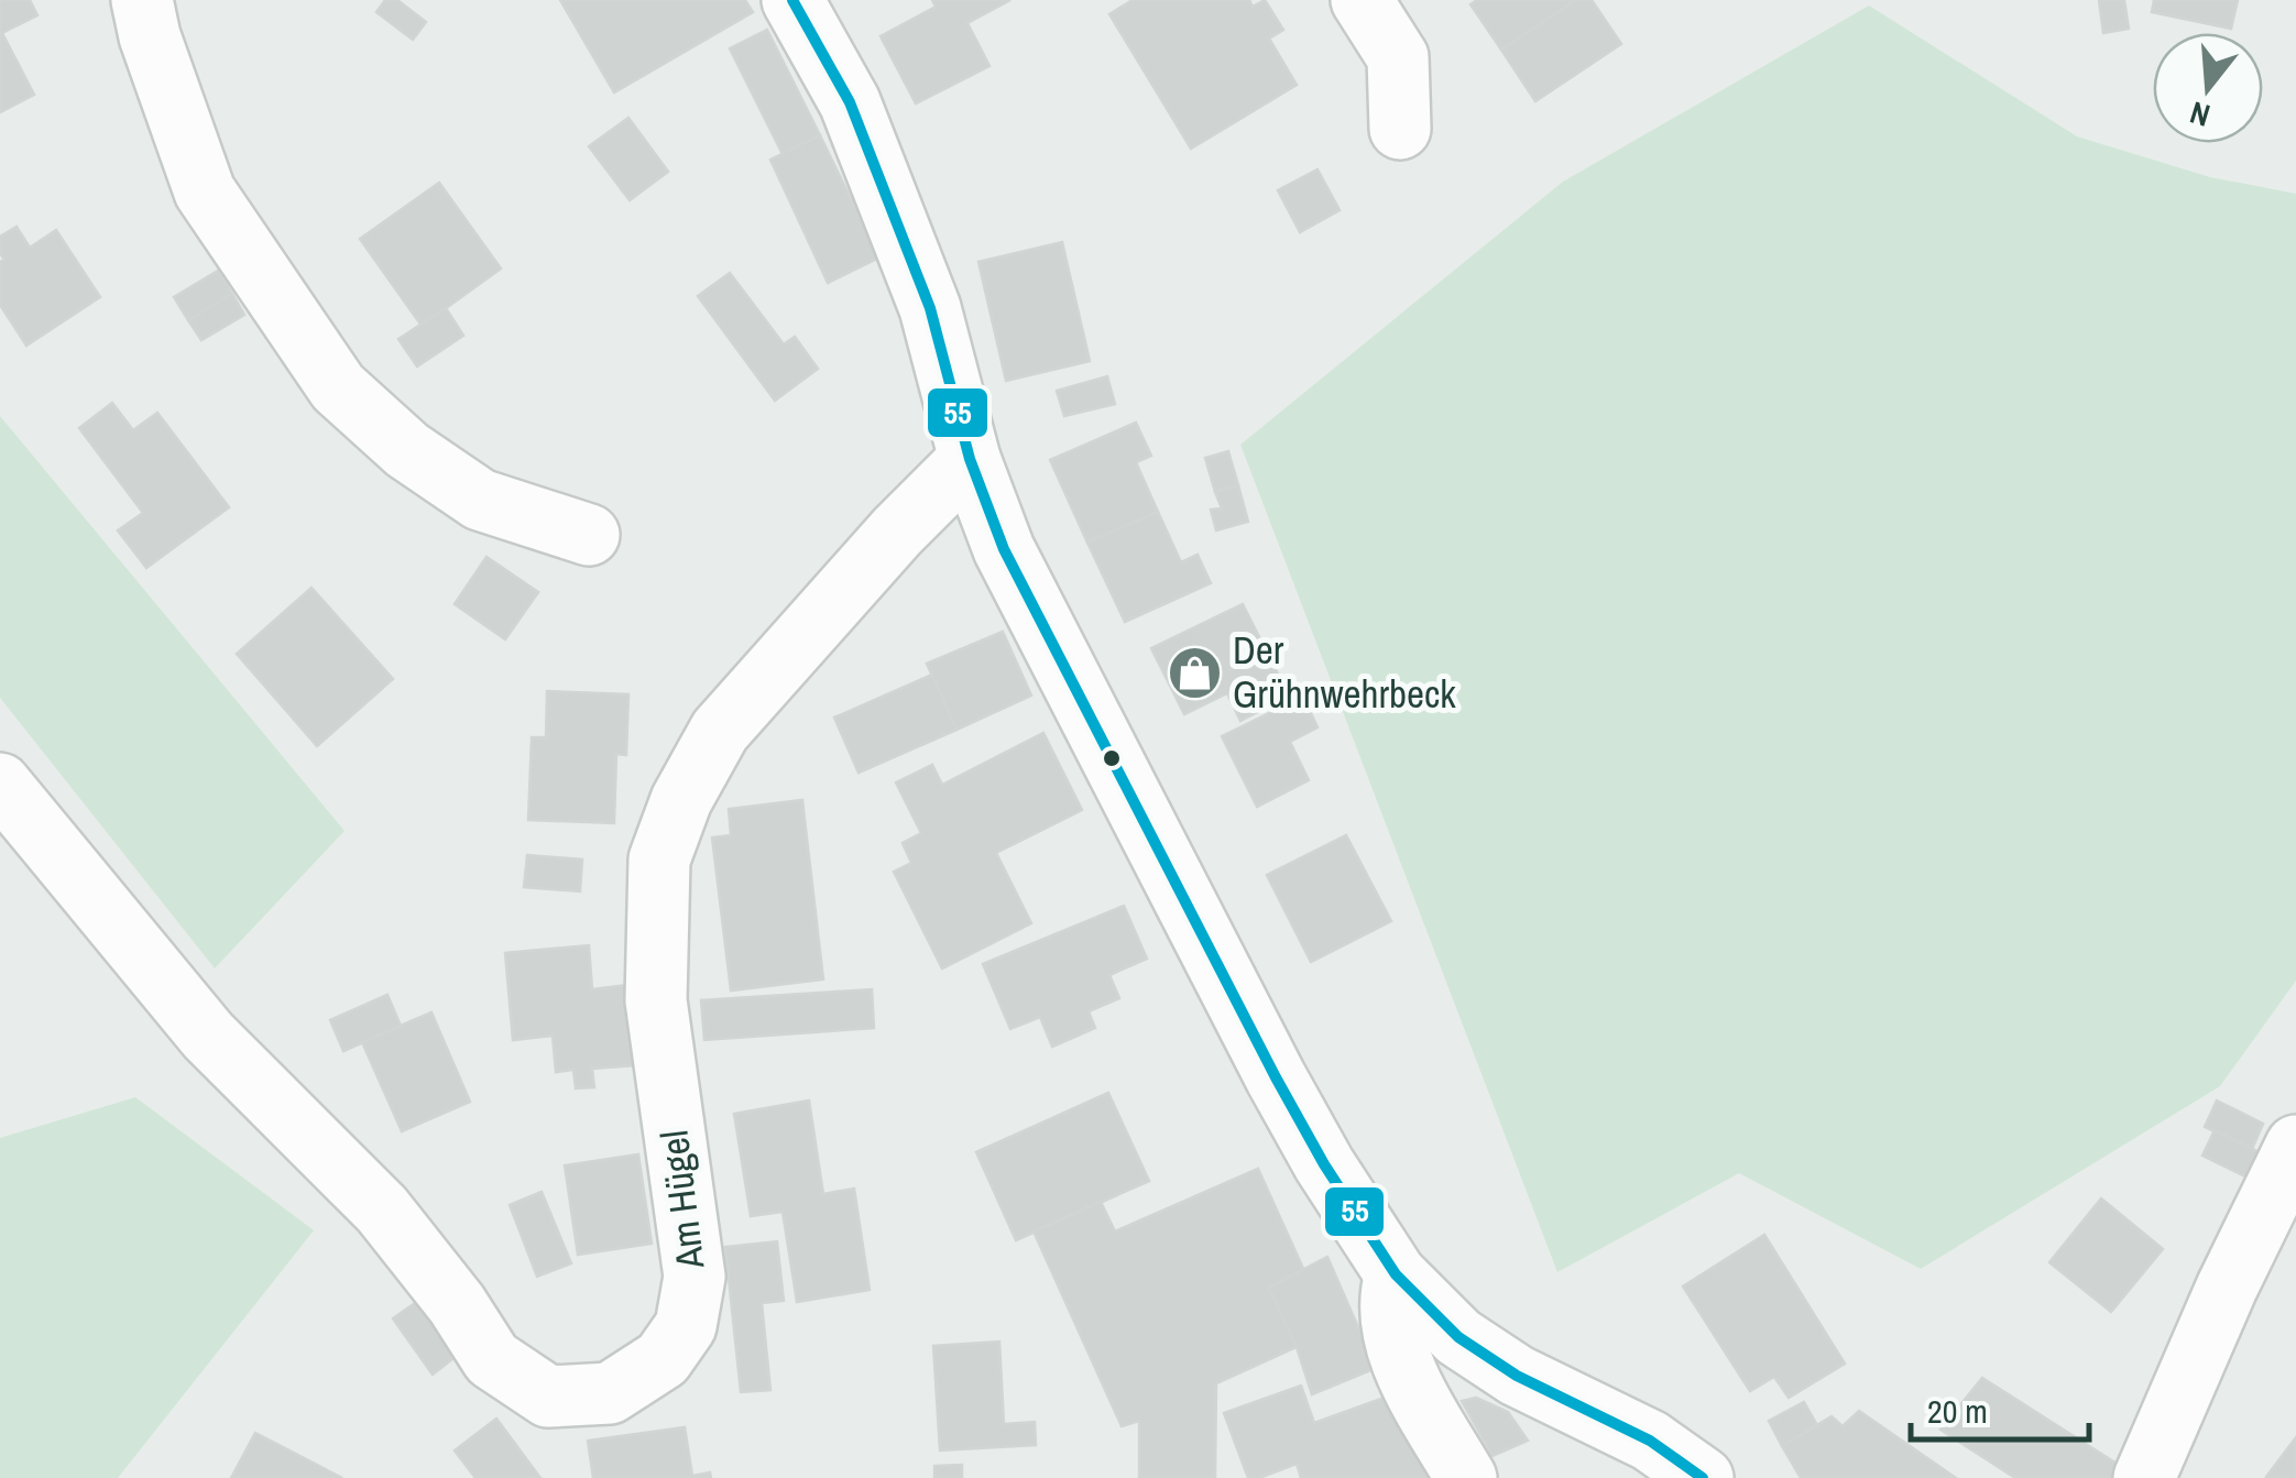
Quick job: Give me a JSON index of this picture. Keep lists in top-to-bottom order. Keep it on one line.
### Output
{"streets":{"street":["Am Hügel"]},"places":{"shop":["Der Grühnwehrbeck"]},"lines":["transit line 55"],"scale_bar":"20 m","north":"bottom"}
